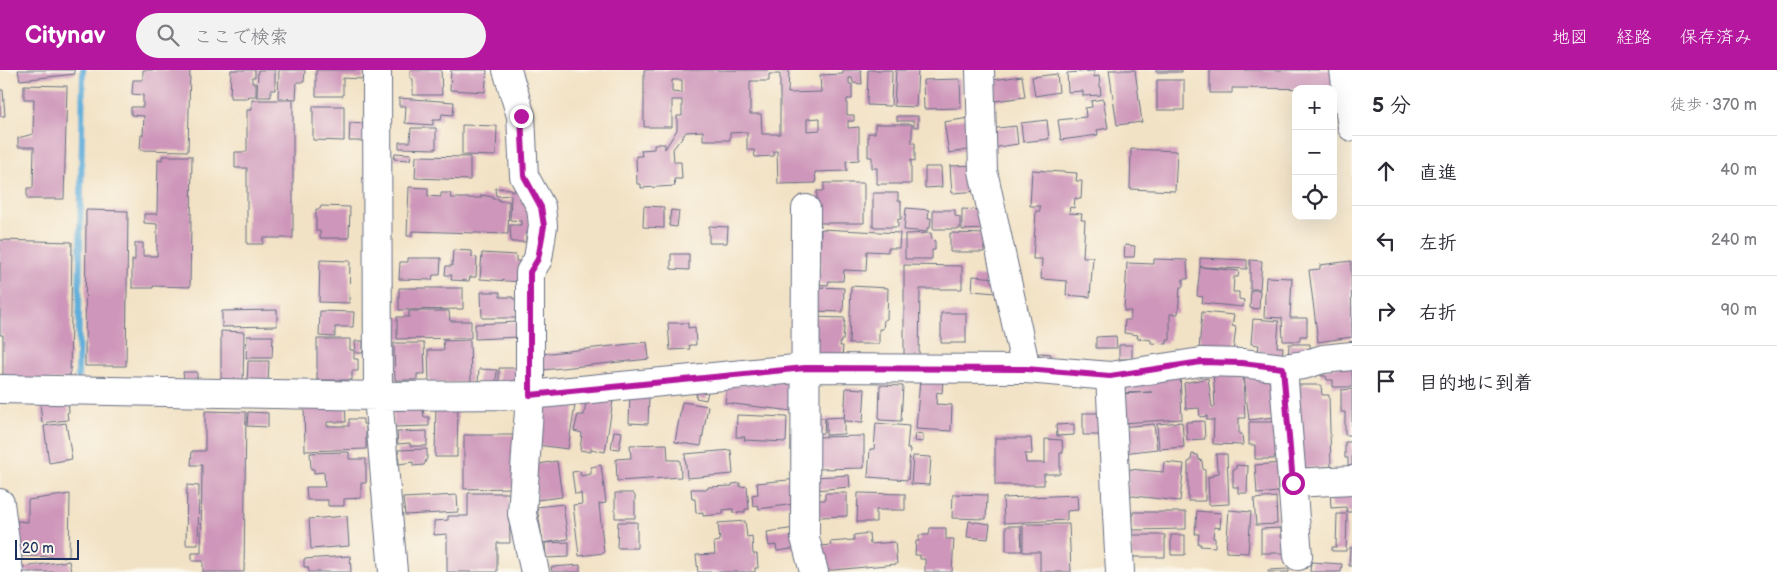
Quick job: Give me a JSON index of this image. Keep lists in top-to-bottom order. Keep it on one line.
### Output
{"scale_bar":"20 m","page":{"header":"Citynav","search":"ここで検索","nav":["地図","経路","保存済み"],"heading":["5 分","徒歩 · 370 m"],"map_buttons":["+","−"],"list":[["直進","40 m"],["左折","240 m"],["右折","90 m"],"目的地に到着"],"scale":"20 m"}}
